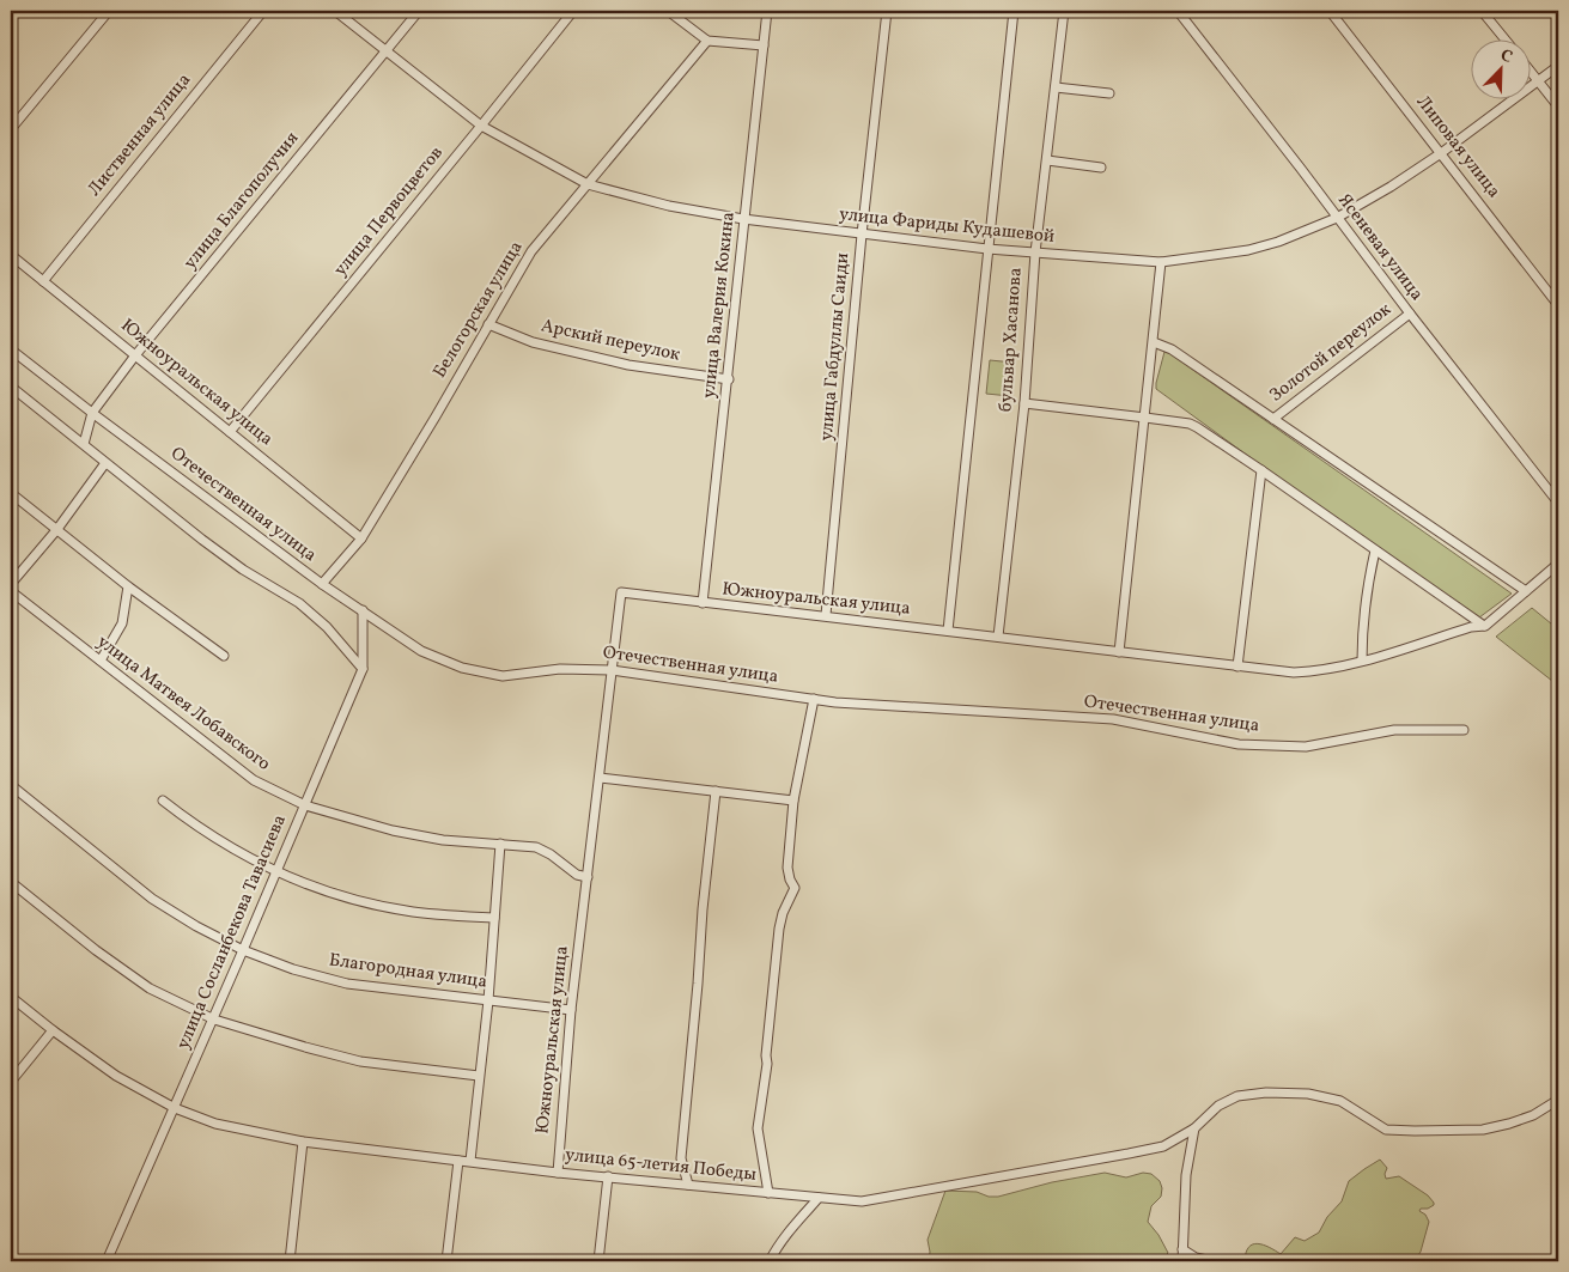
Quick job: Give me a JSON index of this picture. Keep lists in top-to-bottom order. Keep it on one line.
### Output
{"streets":{"street":["Лиственная улица","Липовая улица","улица Благополучия","улица Первоцветов","улица Фариды Кудашевой","Ясеневая улица","улица Валерия Кокина","Белогорская улица","бульвар Хасанова","Арский переулок","улица Габдуллы Саиди","Золотой переулок","Южноуральская улица","Отечественная улица","улица Матвея Лобавского","улица Сосланбекова Тавасиева","Благородная улица","улица 65-летия Победы"]},"crossings":[["Лиственная улица","Южноуральская улица"],["Липовая улица","улица Фариды Кудашевой"],["улица Благополучия","улица Фариды Кудашевой"],["улица Благополучия","Южноуральская улица"],["улица Благополучия","Отечественная улица"],["улица Первоцветов","улица Фариды Кудашевой"],["улица Первоцветов","Южноуральская улица"],["улица Фариды Кудашевой","Ясеневая улица"],["улица Фариды Кудашевой","улица Валерия Кокина"],["улица Фариды Кудашевой","Белогорская улица"],["улица Фариды Кудашевой","бульвар Хасанова"],["улица Фариды Кудашевой","улица Габдуллы Саиди"],["Ясеневая улица","Золотой переулок"],["улица Валерия Кокина","Арский переулок"],["улица Валерия Кокина","Южноуральская улица"],["Белогорская улица","Арский переулок"],["Белогорская улица","Южноуральская улица"],["Белогорская улица","Отечественная улица"],["бульвар Хасанова","Южноуральская улица"],["улица Габдуллы Саиди","Южноуральская улица"],["Южноуральская улица","Отечественная улица"],["Южноуральская улица","улица Матвея Лобавского"],["Южноуральская улица","Благородная улица"],["Южноуральская улица","улица 65-летия Победы"],["Отечественная улица","улица Сосланбекова Тавасиева"],["улица Матвея Лобавского","улица Сосланбекова Тавасиева"],["улица Сосланбекова Тавасиева","Благородная улица"],["улица Сосланбекова Тавасиева","улица 65-летия Победы"]],"north":"top right"}
